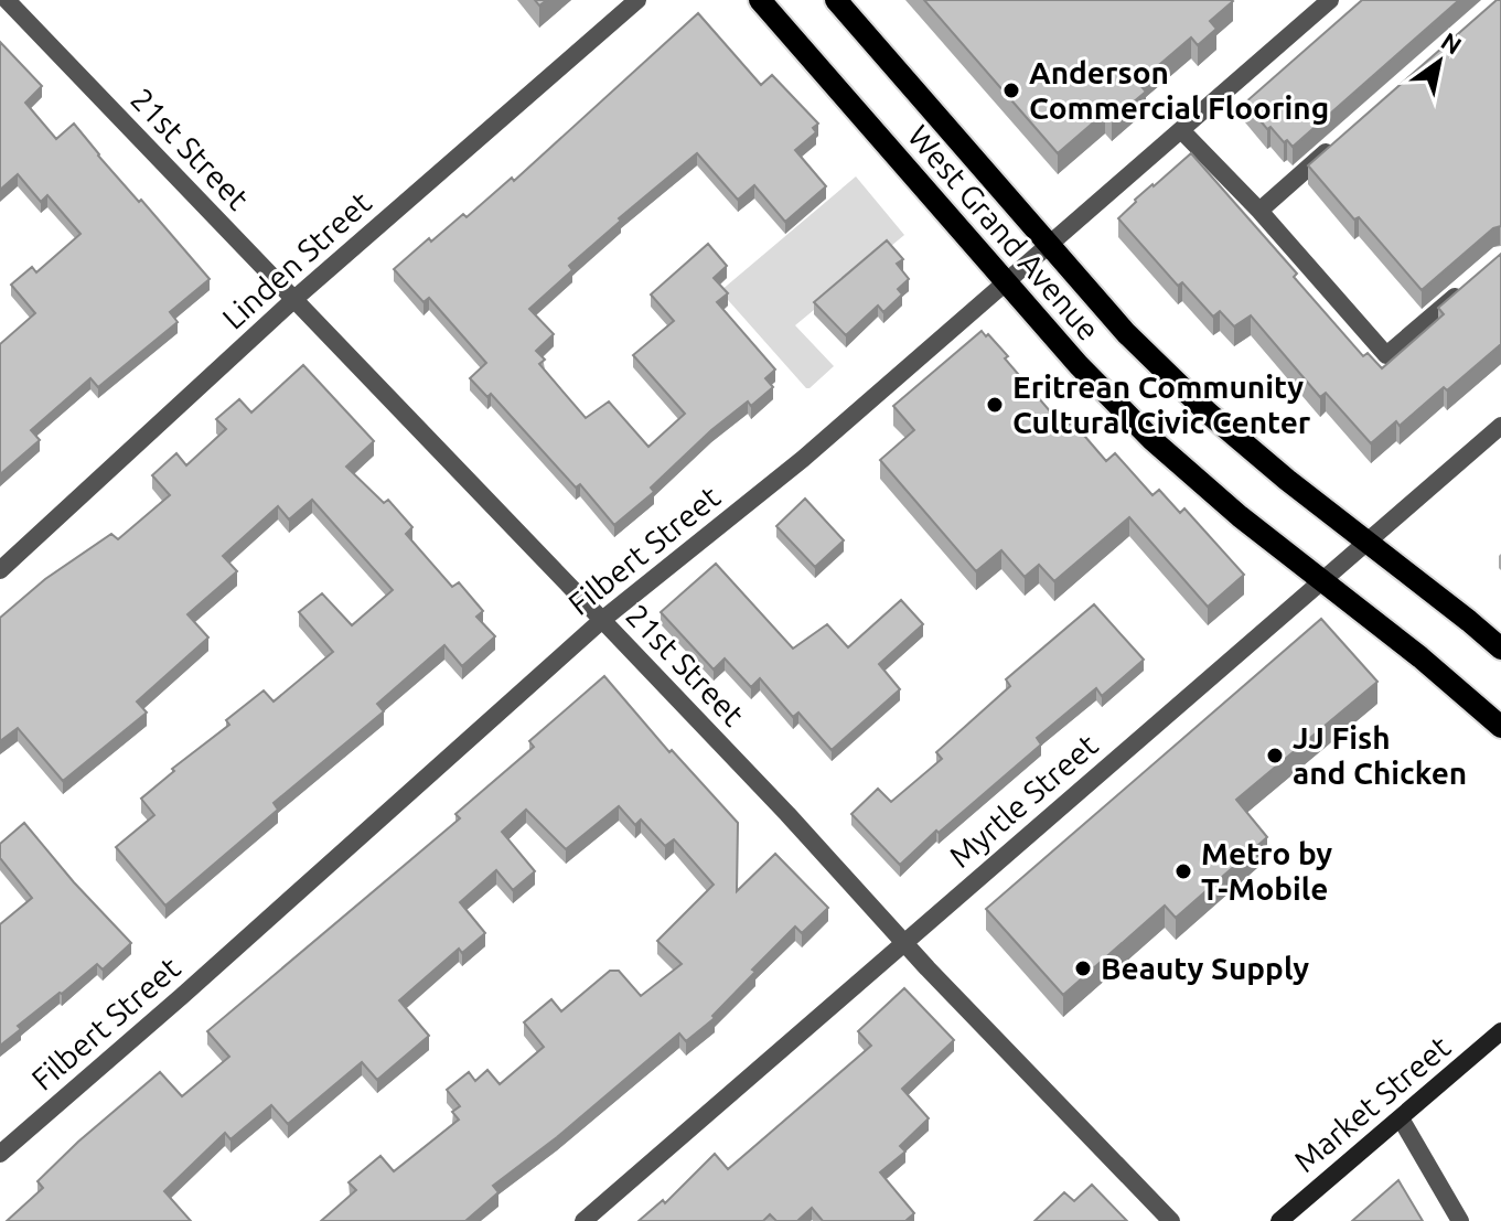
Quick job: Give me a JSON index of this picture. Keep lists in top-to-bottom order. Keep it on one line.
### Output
{"streets":{"main road":["West Grand Avenue","Market Street"],"street":["21st Street","Linden Street","Filbert Street","Myrtle Street"]},"crossings":[["21st Street","Linden Street"],["21st Street","Filbert Street"],["21st Street","Myrtle Street"],["West Grand Avenue","Filbert Street"],["West Grand Avenue","Myrtle Street"]],"places":["Anderson Commercial Flooring","Eritrean Community Cultural Civic Center","JJ Fish and Chicken","Metro by T-Mobile","Beauty Supply"],"north":"top right"}
